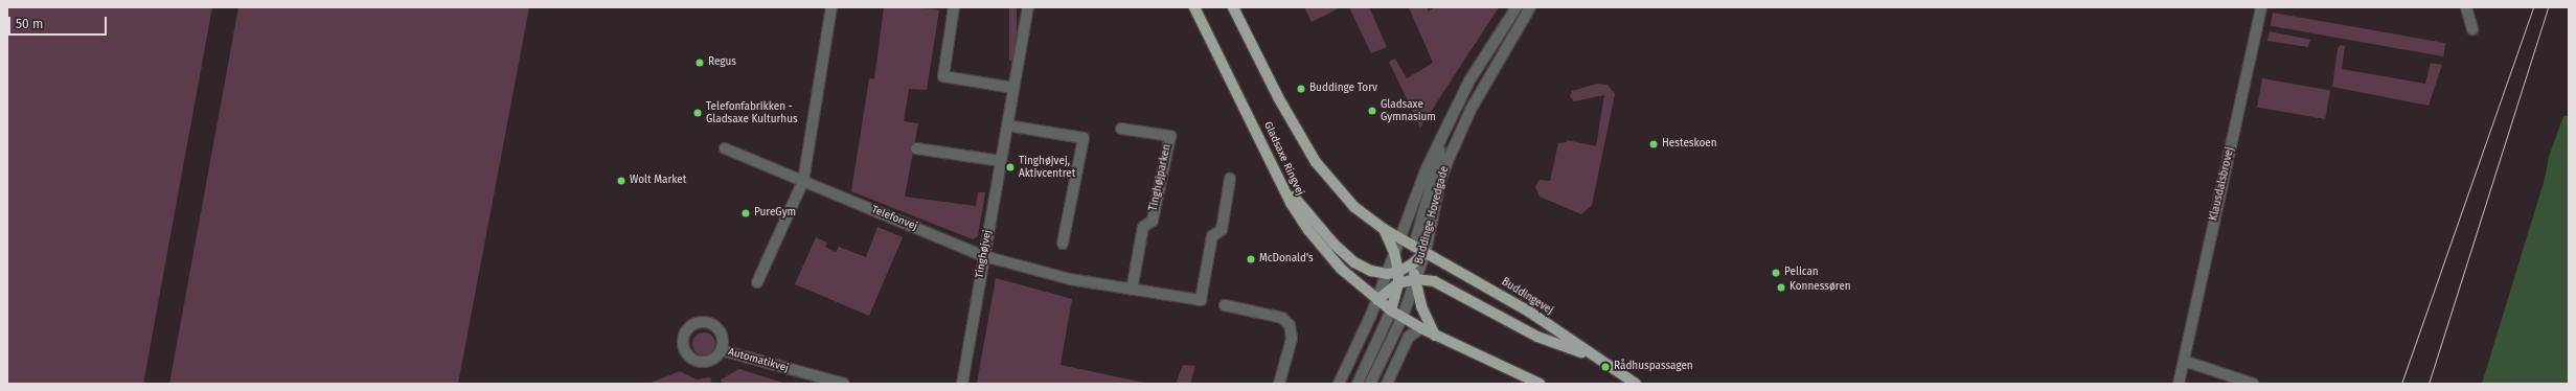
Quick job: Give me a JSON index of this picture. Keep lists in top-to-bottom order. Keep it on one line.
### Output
{"streets":{"main road":["Gladsaxe Ringvej","Buddingevej"],"street":["Tinghøjparken","Klausdalsbrovej","Buddinge Hovedgade","Telefonvej","Tinghøjvej","Automatikvej"]},"crossings":[["Gladsaxe Ringvej","Buddinge Hovedgade"],["Buddinge Hovedgade","Buddingevej"],["Telefonvej","Tinghøjvej"]],"places":["Regus","Buddinge Torv","Gladsaxe Gymnasium","Telefonfabrikken - Gladsaxe Kulturhus","Hesteskoen","Tinghøjvej, Aktivcentret","Wolt Market","PureGym","McDonald's","Pelican","Konnessøren","Rådhuspassagen"],"scale_bar":"50 m"}
